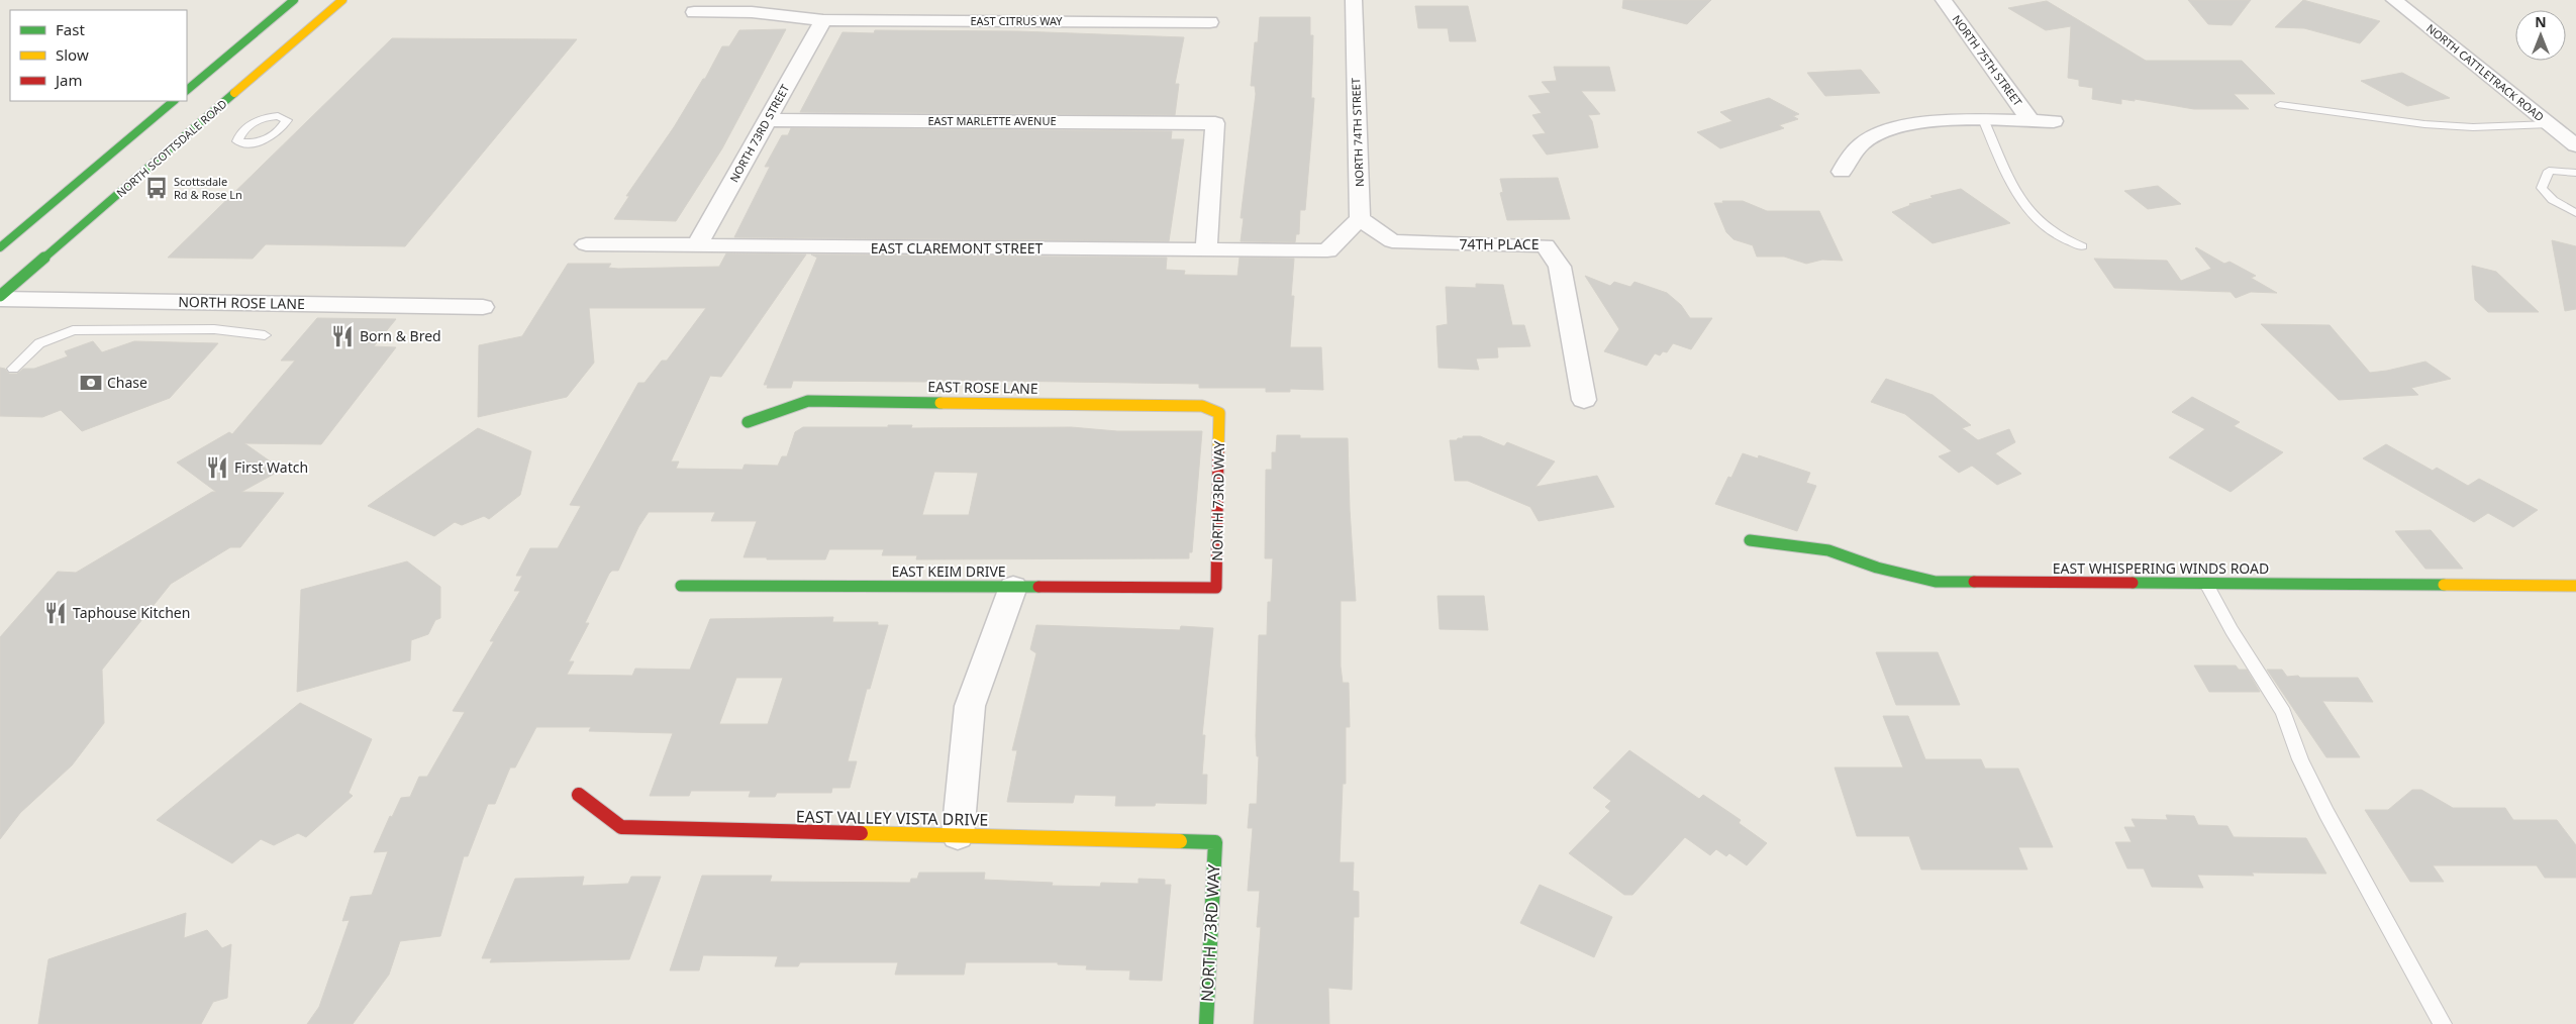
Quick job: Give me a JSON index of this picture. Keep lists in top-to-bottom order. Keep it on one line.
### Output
{"streets":{"street":["EAST CITRUS WAY","NORTH 75TH STREET","NORTH CATTLETRACK ROAD","EAST MARLETTE AVENUE","NORTH 74TH STREET","NORTH 73RD STREET","NORTH SCOTTSDALE ROAD","74TH PLACE","EAST CLAREMONT STREET","NORTH ROSE LANE","EAST ROSE LANE","NORTH 73RD WAY","EAST WHISPERING WINDS ROAD","EAST KEIM DRIVE","EAST VALLEY VISTA DRIVE"]},"crossings":[["EAST CITRUS WAY","NORTH 73RD STREET"],["EAST MARLETTE AVENUE","NORTH 73RD STREET"],["EAST MARLETTE AVENUE","EAST CLAREMONT STREET"],["NORTH 74TH STREET","74TH PLACE"],["NORTH 74TH STREET","EAST CLAREMONT STREET"],["NORTH 73RD STREET","EAST CLAREMONT STREET"],["NORTH SCOTTSDALE ROAD","NORTH ROSE LANE"],["74TH PLACE","EAST CLAREMONT STREET"],["EAST ROSE LANE","NORTH 73RD WAY"],["NORTH 73RD WAY","EAST KEIM DRIVE"],["NORTH 73RD WAY","EAST VALLEY VISTA DRIVE"]],"places":{"bus stop":["Scottsdale Rd & Rose Ln"],"restaurant":["Born & Bred","First Watch","Taphouse Kitchen"],"bank":["Chase"]},"legend":["Fast","Slow","Jam"],"north":"top"}
